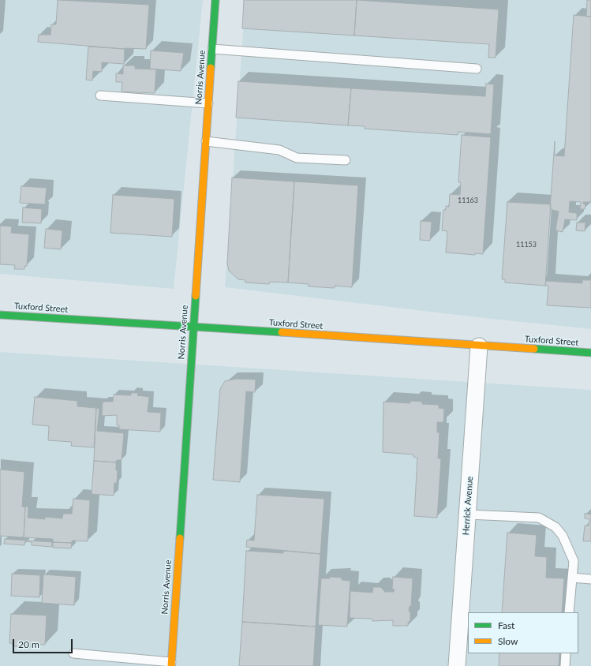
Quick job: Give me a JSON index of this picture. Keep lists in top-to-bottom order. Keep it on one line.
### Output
{"streets":{"street":["Norris Avenue","Tuxford Street","Herrick Avenue"]},"crossings":[["Norris Avenue","Tuxford Street"],["Tuxford Street","Herrick Avenue"]],"house_numbers":["11163","11153"],"legend":["Fast","Slow"],"scale_bar":"20 m"}
